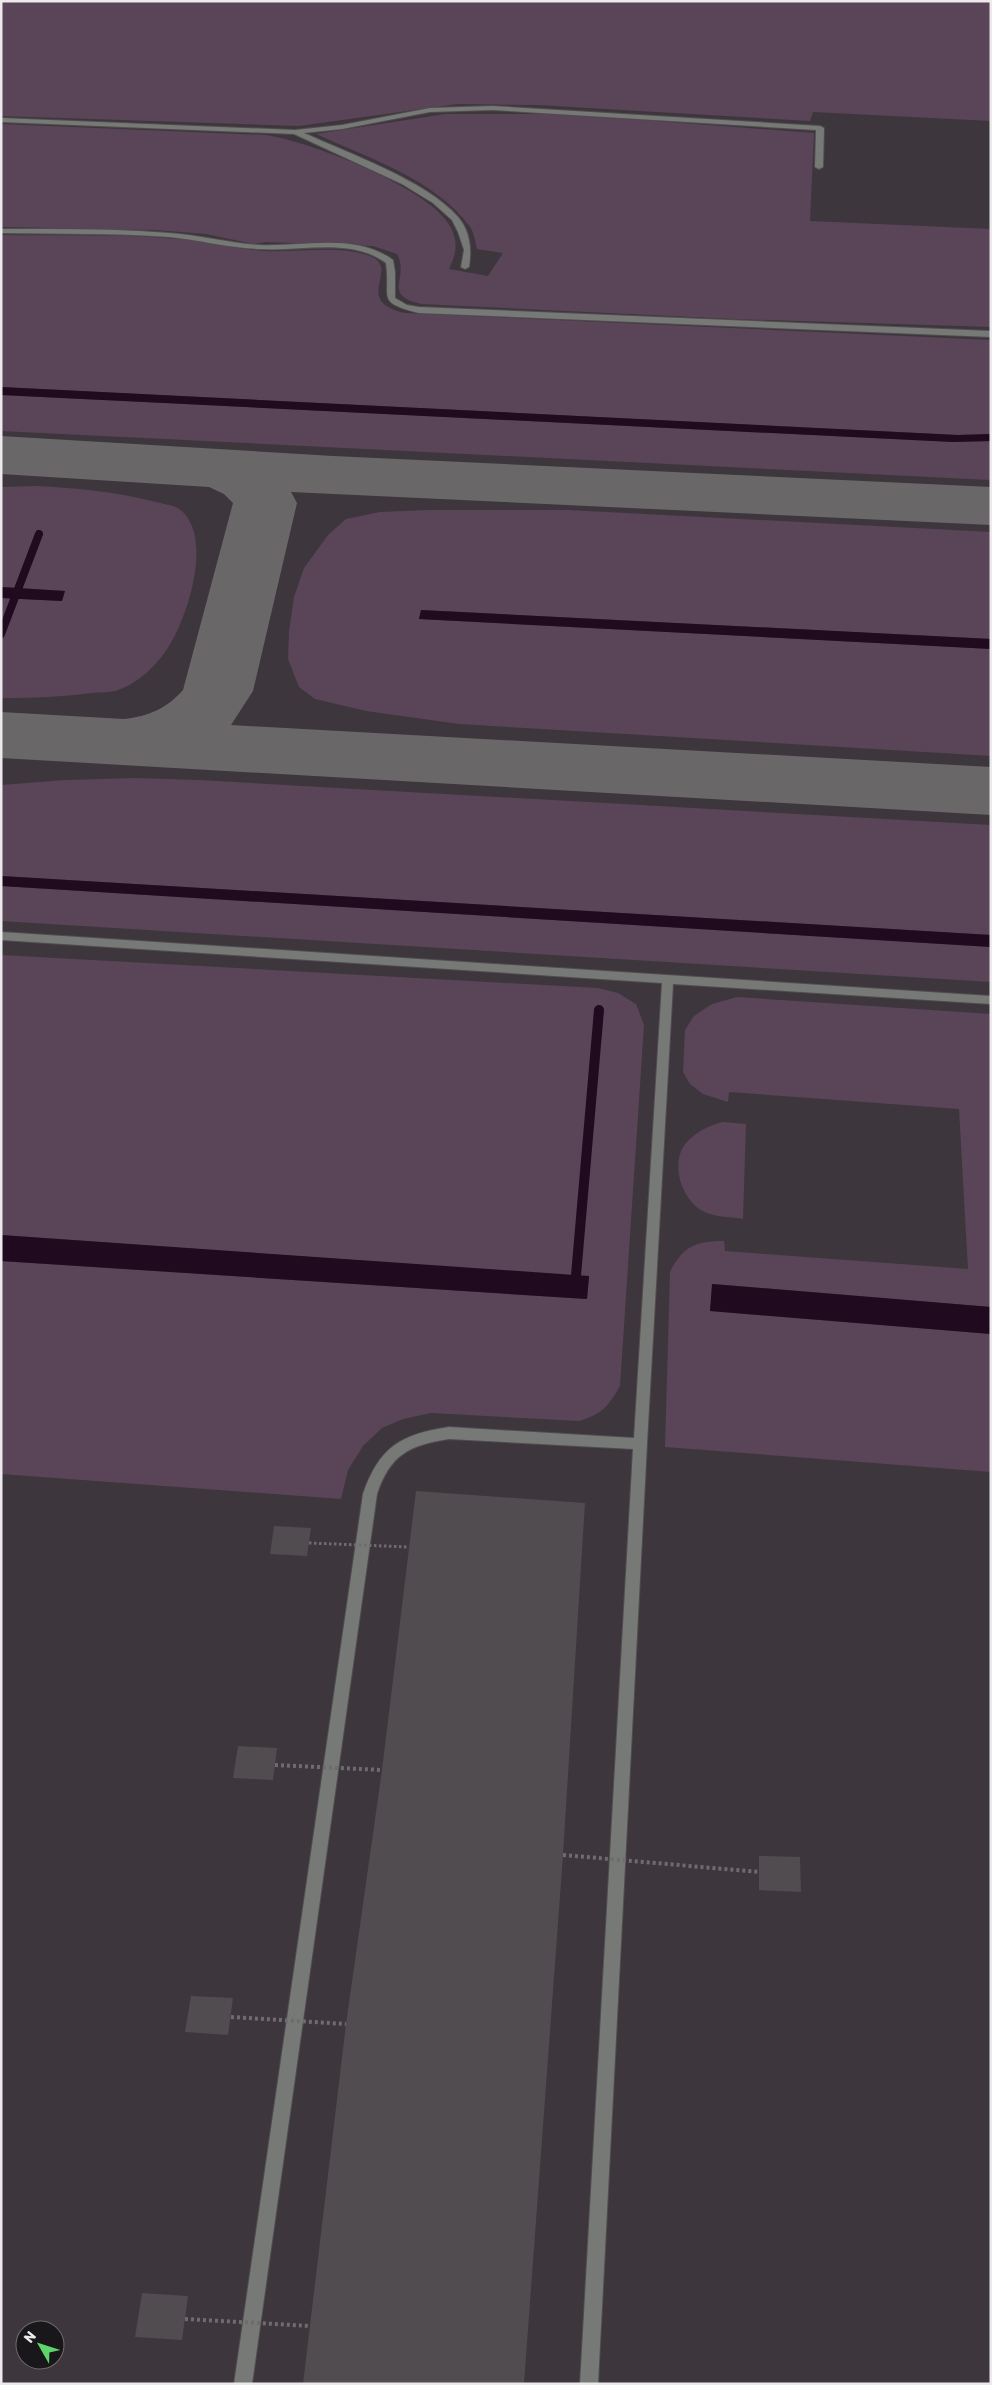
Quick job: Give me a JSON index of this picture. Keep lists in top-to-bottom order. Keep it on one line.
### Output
{"north":"top left"}
